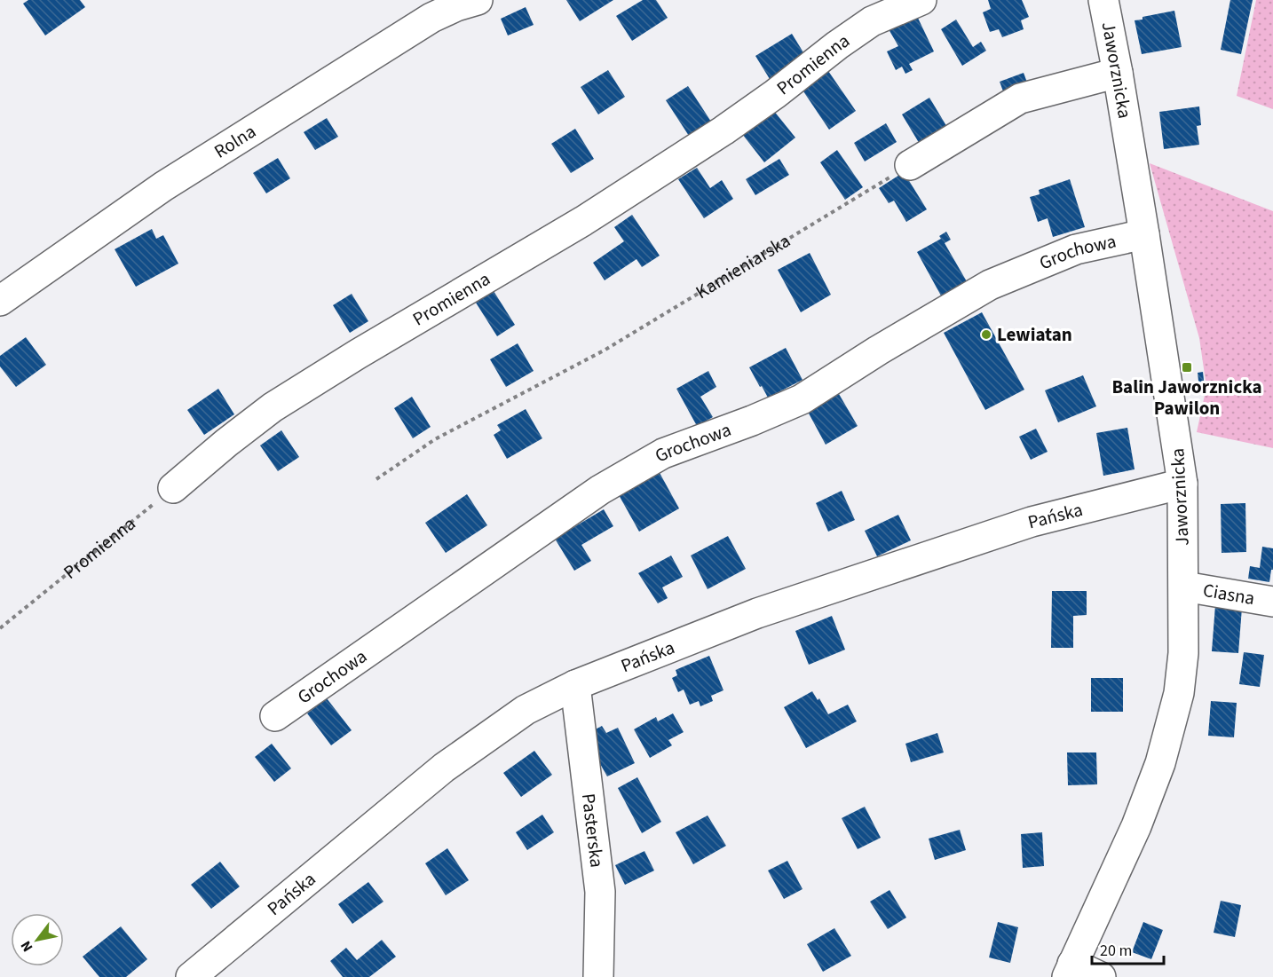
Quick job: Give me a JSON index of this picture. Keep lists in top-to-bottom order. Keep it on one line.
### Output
{"streets":{"street":["Promienna","Jaworznicka","Rolna","Grochowa","Pańska","Ciasna","Pasterska"],"path":["Kamieniarska"]},"crossings":[["Jaworznicka","Grochowa"],["Jaworznicka","Pańska"],["Jaworznicka","Ciasna"],["Pańska","Pasterska"]],"places":{"other":["Lewiatan"],"transit":["Balin Jaworznicka Pawilon"]},"scale_bar":"20 m","north":"bottom left"}
